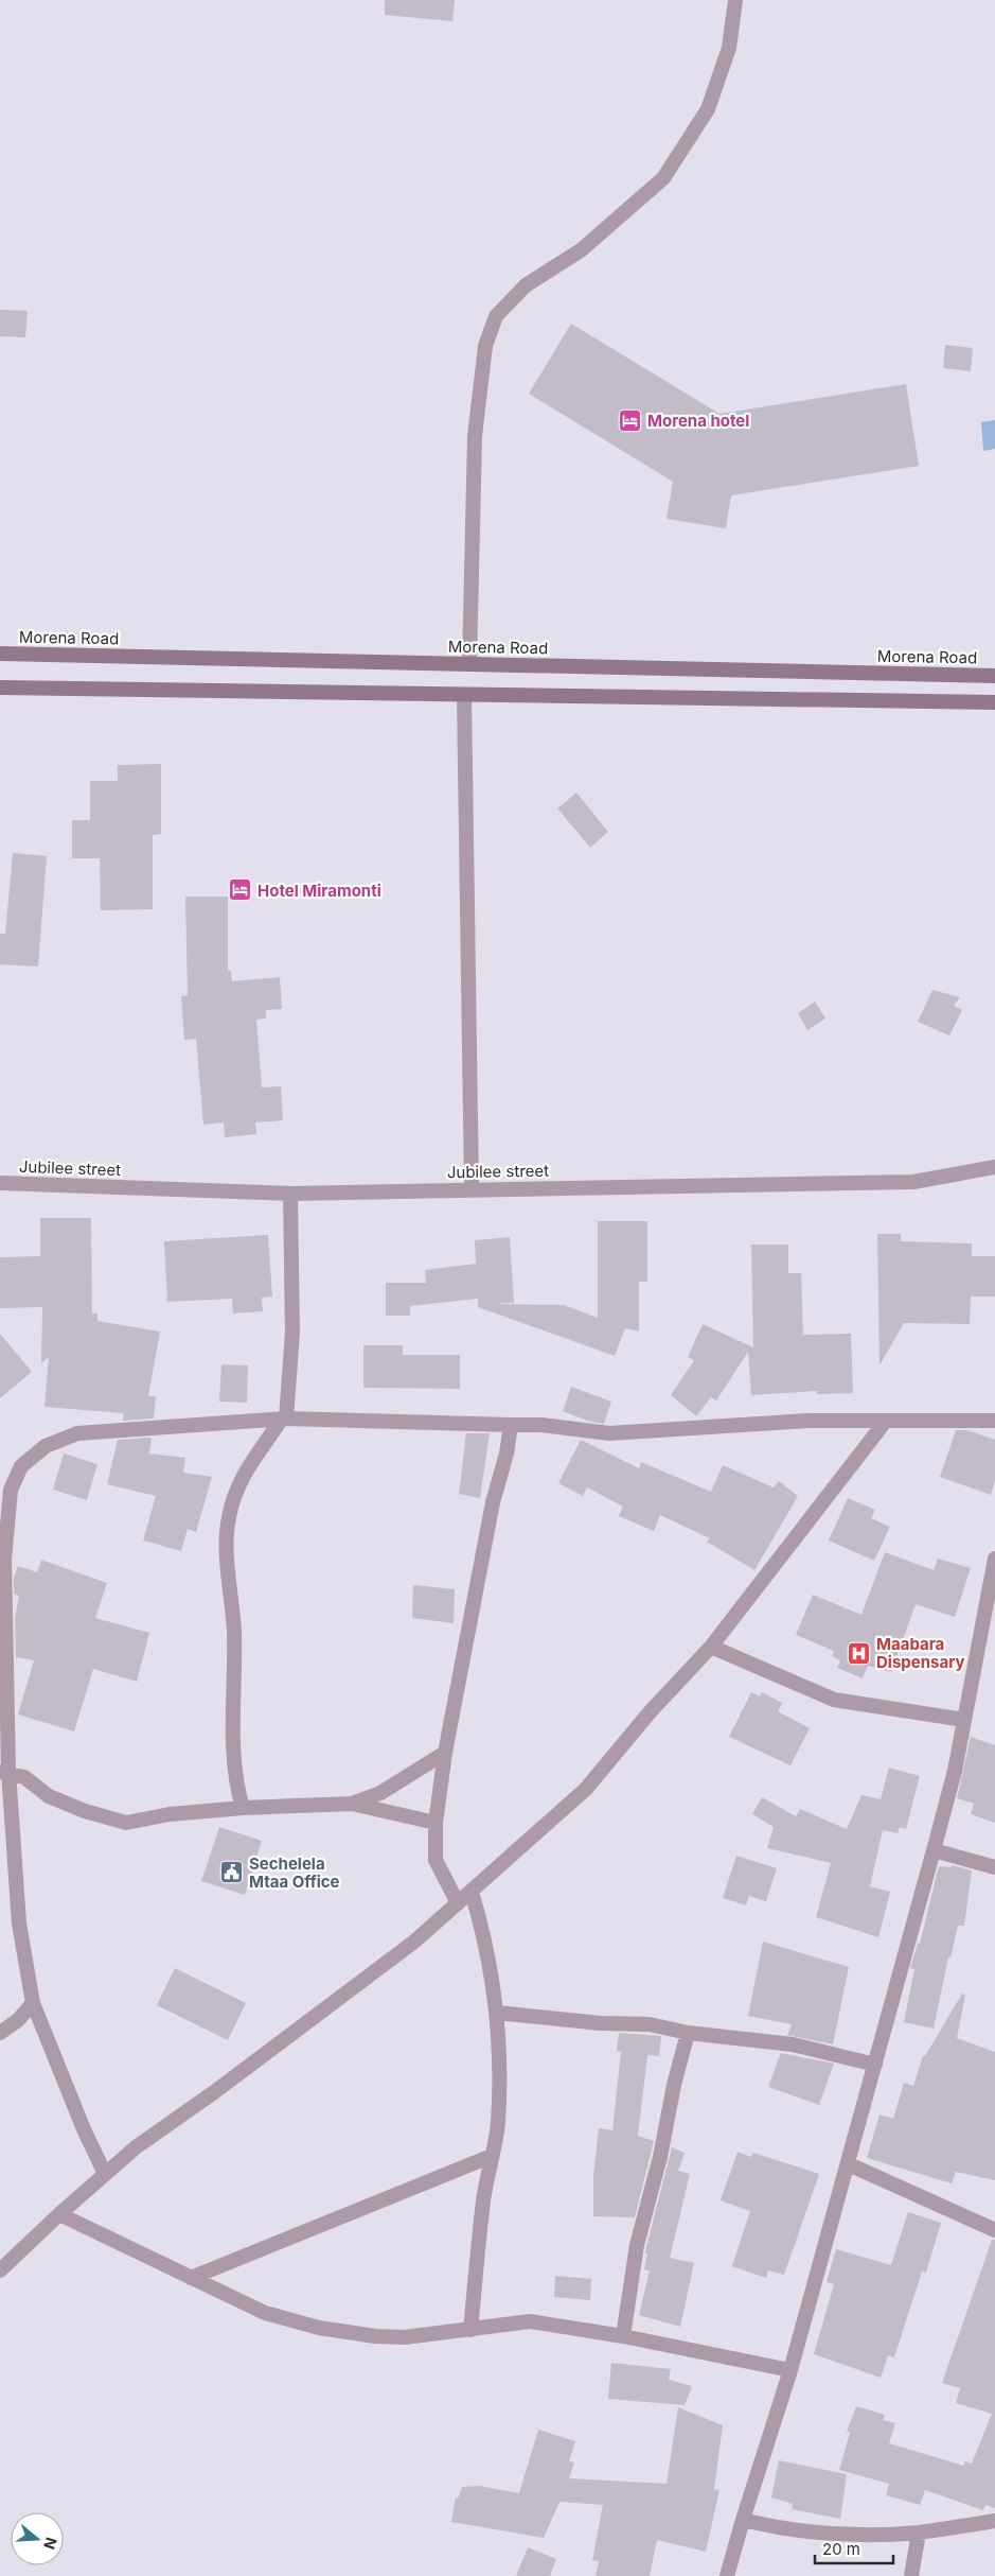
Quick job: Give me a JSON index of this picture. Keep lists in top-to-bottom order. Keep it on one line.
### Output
{"streets":{"main road":["Morena Road"],"street":["Jubilee street"]},"places":{"hotel":["Morena hotel","Hotel Miramonti"],"hospital":["Maabara Dispensary"],"public building":["Sechelela Mtaa Office"]},"scale_bar":"20 m","north":"right"}
